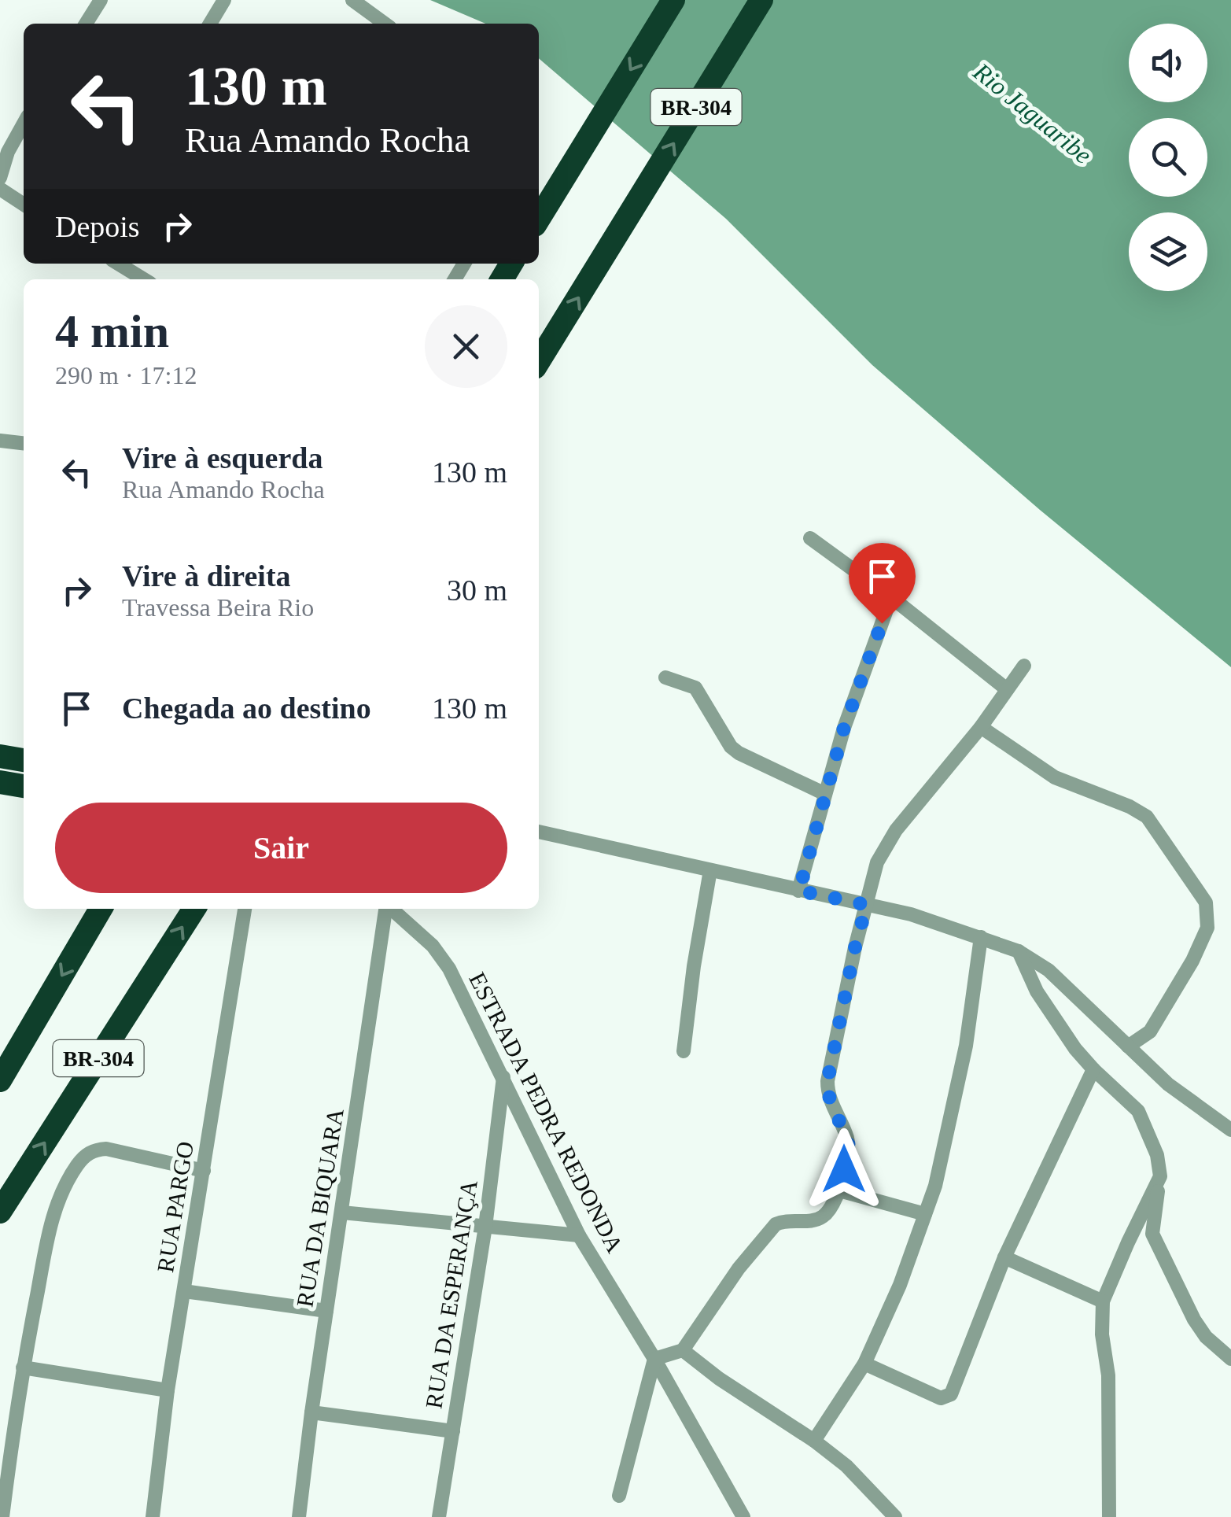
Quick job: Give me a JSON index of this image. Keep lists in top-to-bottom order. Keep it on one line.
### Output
{"streets":{"highway":["BR-304"],"street":["ESTRADA PEDRA REDONDA","RUA PARGO","RUA DA BIQUARA","RUA DA ESPERANÇA"]},"crossings":[["ESTRADA PEDRA REDONDA","RUA DA ESPERANÇA"]],"water":["Rio Jaguaribe"],"page":{"turn":["130 m","Rua Amando Rocha"],"then":"Depois","heading":["4 min","290 m · 17:12"],"list":[{"name":"Vire à esquerda","note":"Rua Amando Rocha","value":"130 m"},{"name":"Vire à direita","note":"Travessa Beira Rio","value":"30 m"},{"name":"Chegada ao destino","value":"130 m"}],"buttons":"Sair"}}
